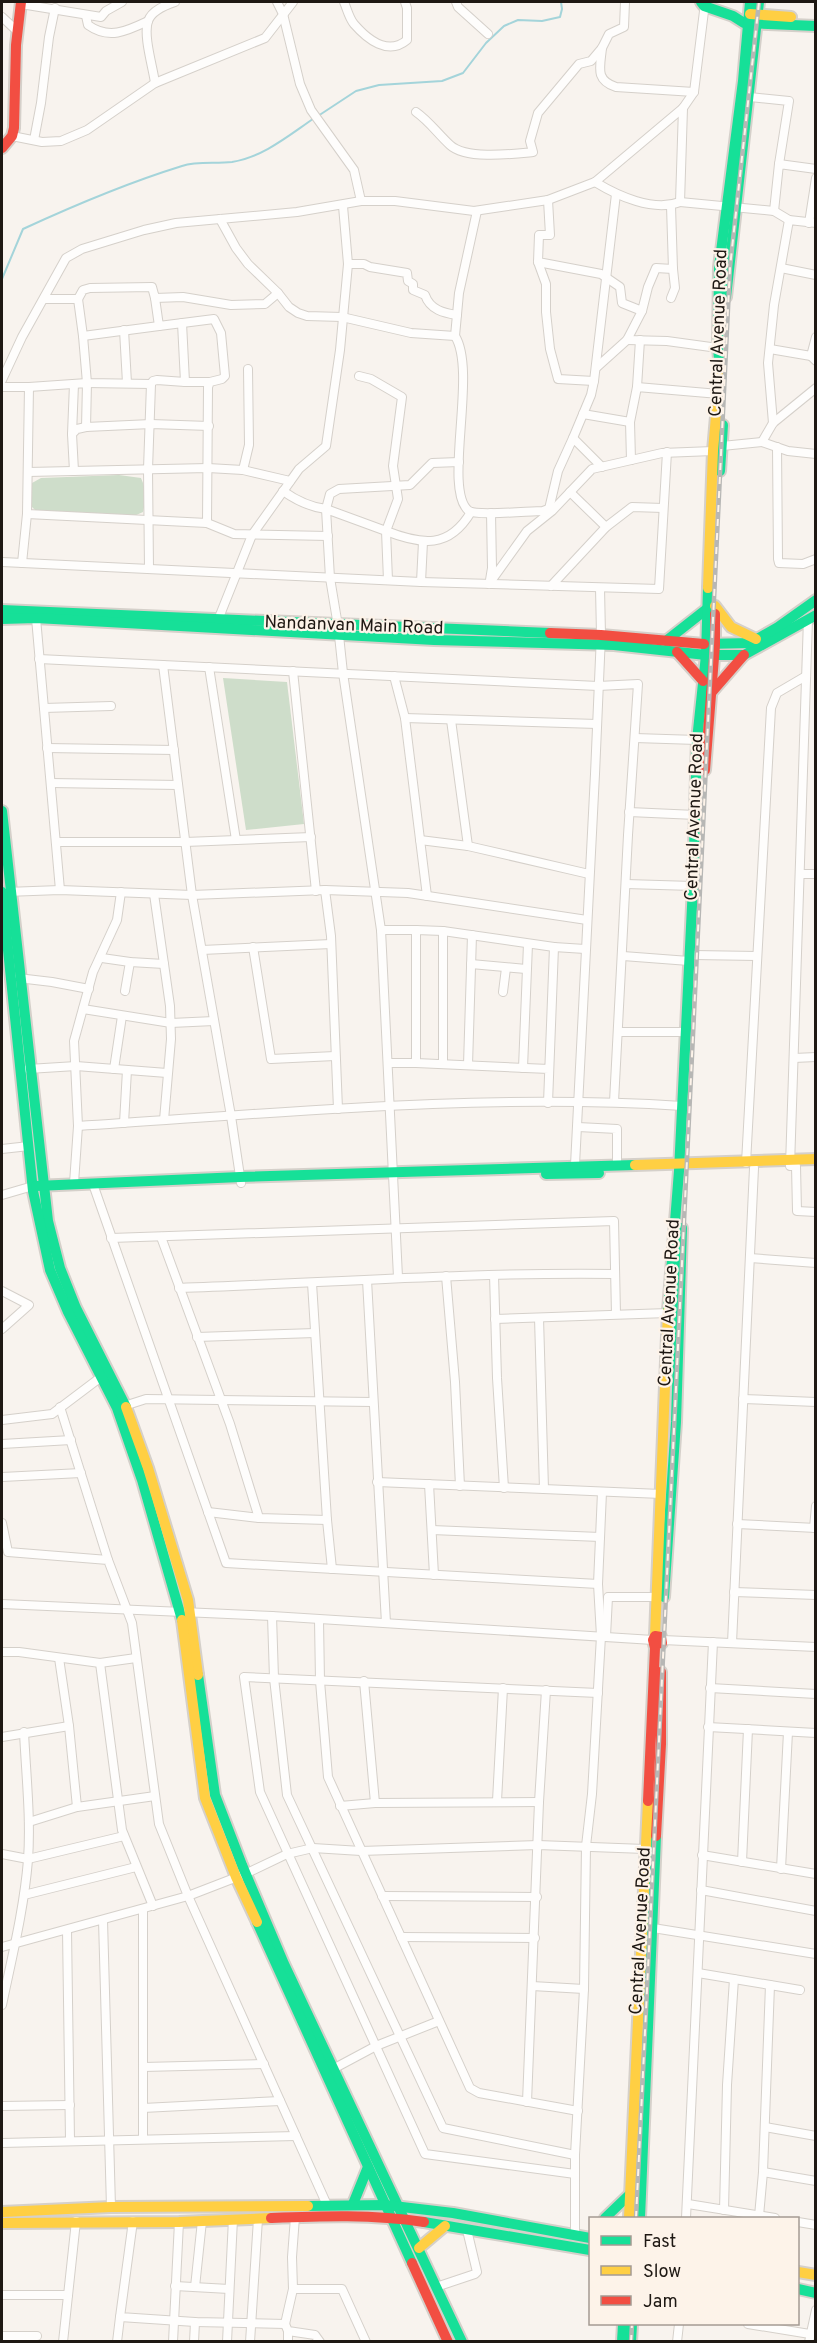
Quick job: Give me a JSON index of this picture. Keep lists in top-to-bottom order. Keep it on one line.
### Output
{"streets":{"main road":["Central Avenue Road","Nandanvan Main Road"]},"crossings":[["Central Avenue Road","Nandanvan Main Road"]],"legend":["Fast","Slow","Jam"]}
